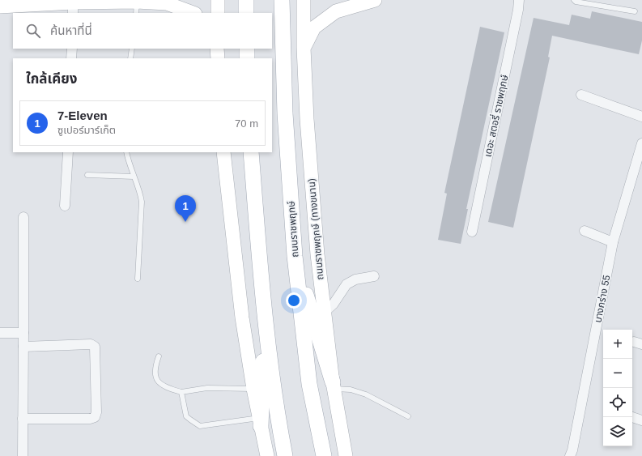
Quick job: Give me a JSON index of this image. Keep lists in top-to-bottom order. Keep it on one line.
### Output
{"streets":{"main road":["ถนนราชพฤกษ์","ถนนราชพฤกษ์ (ทางขนาน)"],"street":["เดอะ สตอรี่ ราชพฤกษ์","บางกร่าง 55"]},"page":{"search":"ค้นหาที่นี่","heading":"ใกล้เคียง","list":[{"mark":"1","name":"7-Eleven","note":"ซูเปอร์มาร์เก็ต","value":"70 m"}],"pins":"1","map_buttons":["+","−"]}}
